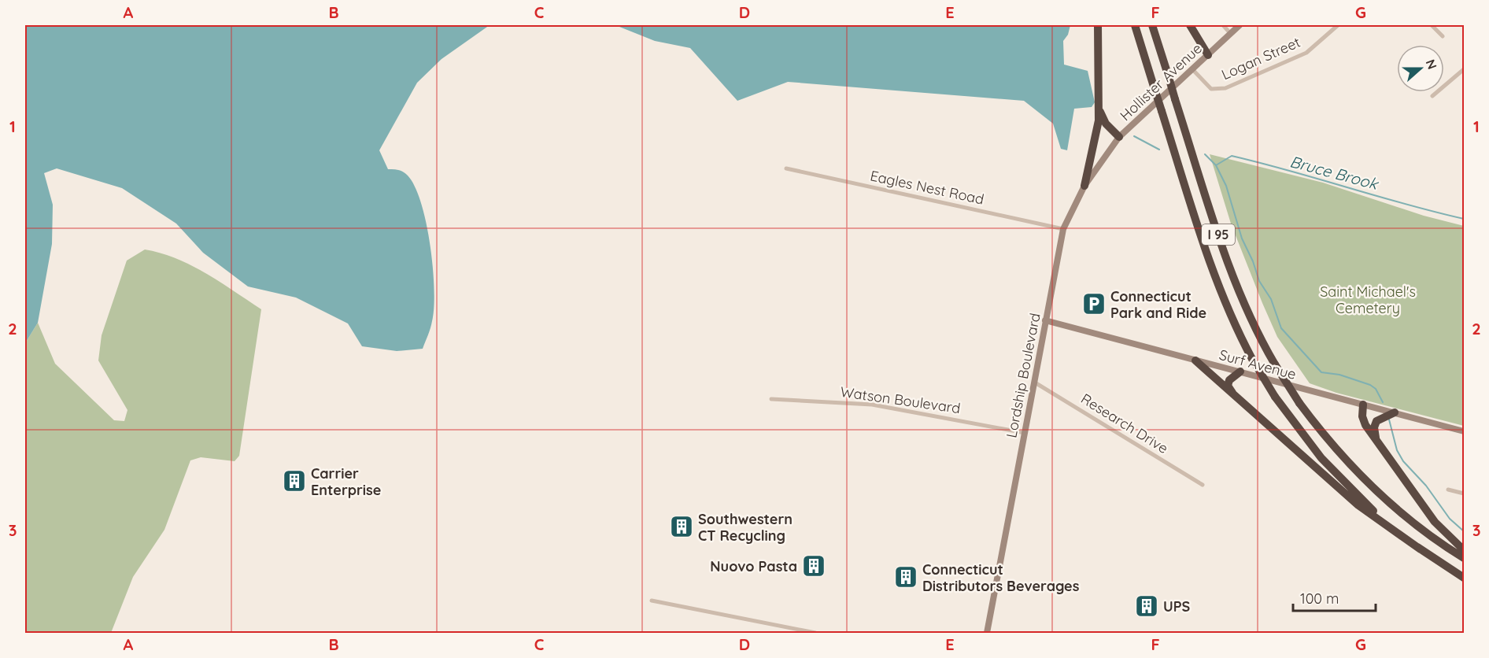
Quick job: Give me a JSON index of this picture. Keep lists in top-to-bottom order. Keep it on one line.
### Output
{"streets":{"highway":["I 95"],"main road":["Hollister Avenue","Surf Avenue","Lordship Boulevard"],"street":["Logan Street","Eagles Nest Road","Watson Boulevard","Research Drive"]},"crossings":[["Logan Street","Hollister Avenue"],["Hollister Avenue","Lordship Boulevard"],["Eagles Nest Road","Lordship Boulevard"],["Surf Avenue","Lordship Boulevard"],["Lordship Boulevard","Watson Boulevard"],["Lordship Boulevard","Research Drive"]],"water":["Bruce Brook"],"parks":["Saint Michael's Cemetery"],"places":{"parking":["Connecticut Park and Ride"],"building":["Carrier Enterprise","Southwestern CT Recycling","Nuovo Pasta","Connecticut Distributors Beverages","UPS"]},"scale_bar":"100 m","north":"right","grid":{"columns":["A","B","C","D","E","F","G"],"rows":["1","2","3"]}}
